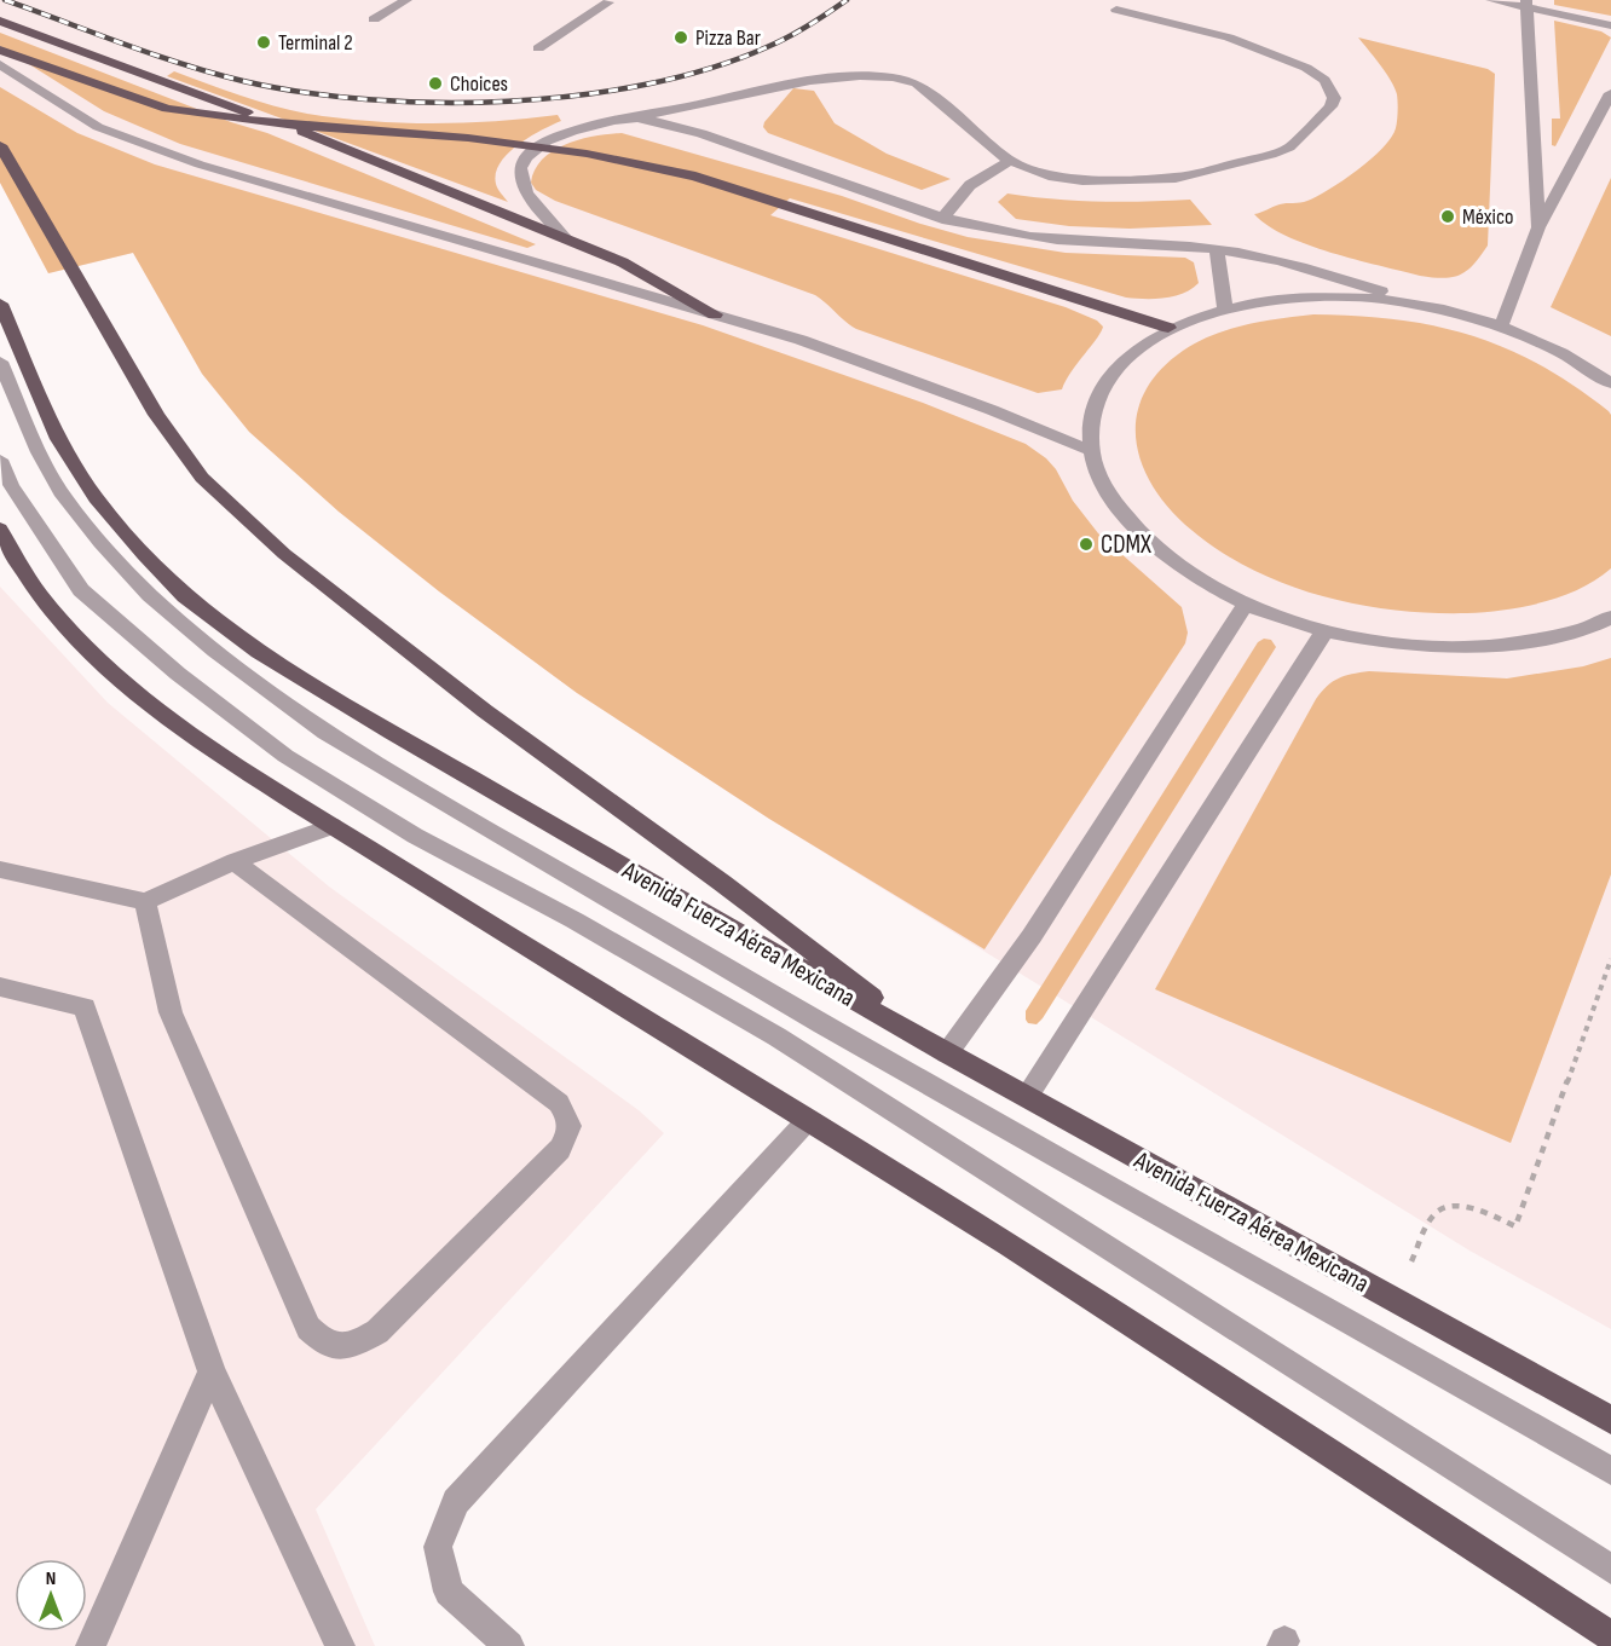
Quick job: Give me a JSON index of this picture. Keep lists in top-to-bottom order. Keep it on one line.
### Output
{"streets":{"main road":["Avenida Fuerza Aérea Mexicana"]},"places":["Pizza Bar","Terminal 2","Choices","México","CDMX"],"north":"top"}
